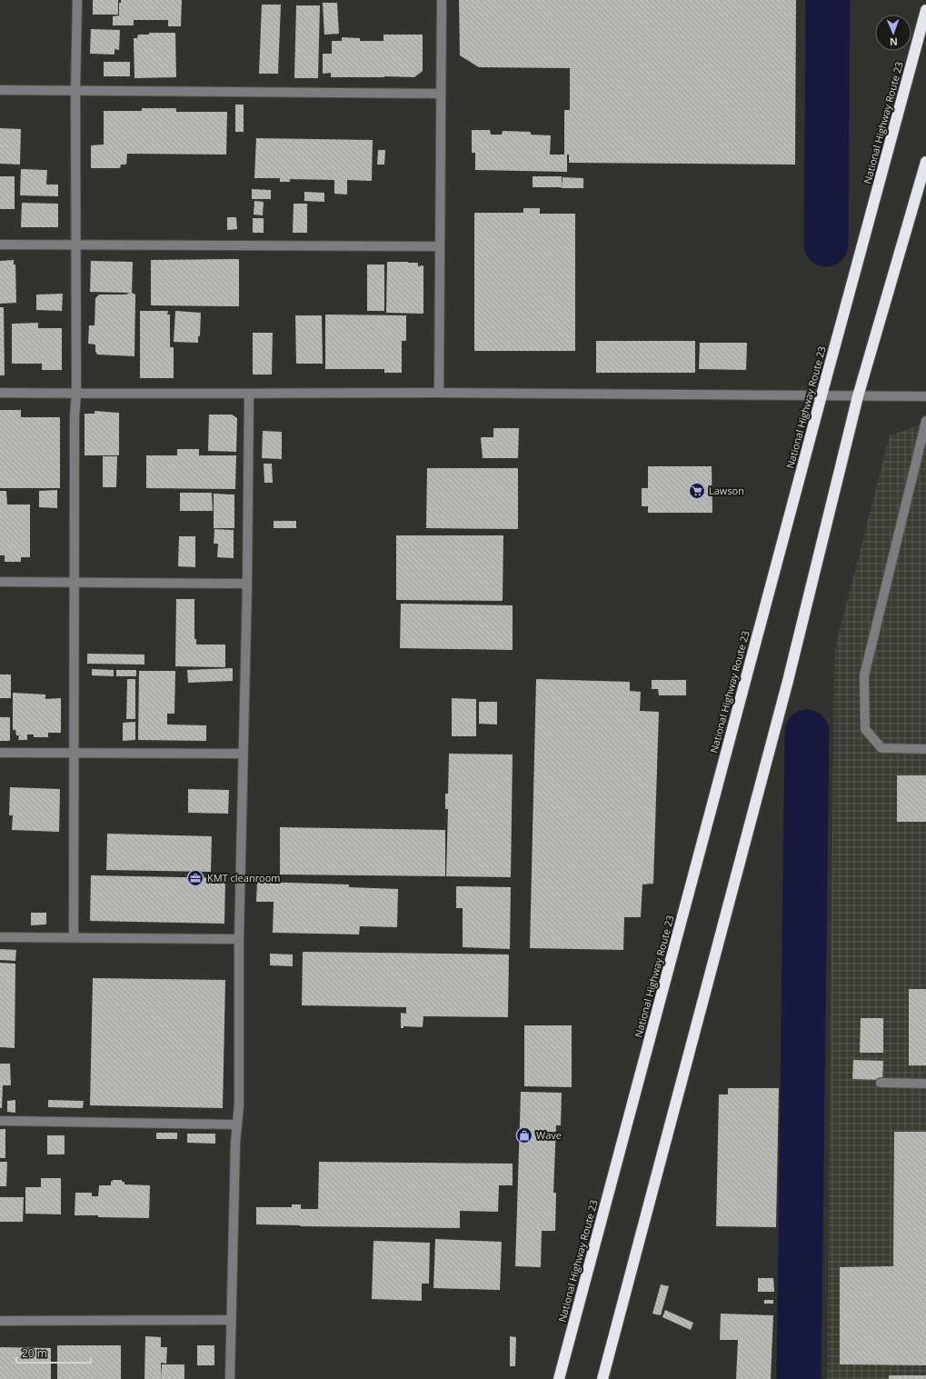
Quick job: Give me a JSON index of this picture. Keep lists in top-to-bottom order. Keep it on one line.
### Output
{"streets":{"highway":["National Highway Route 23"]},"places":{"supermarket":["Lawson"],"office":["KMT cleanroom"],"shop":["Wave"]},"scale_bar":"20 m","north":"bottom"}
